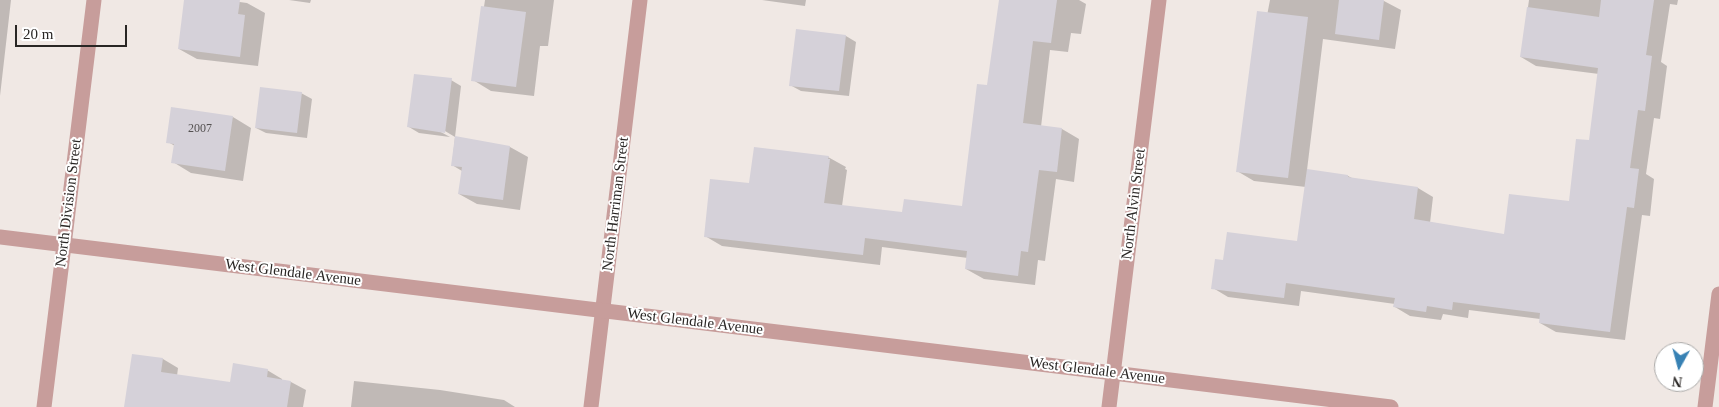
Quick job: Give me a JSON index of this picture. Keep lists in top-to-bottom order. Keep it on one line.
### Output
{"streets":{"street":["North Division Street","North Harriman Street","North Alvin Street","West Glendale Avenue"]},"crossings":[["North Division Street","West Glendale Avenue"],["North Harriman Street","West Glendale Avenue"],["North Alvin Street","West Glendale Avenue"]],"house_numbers":["2007"],"scale_bar":"20 m","north":"bottom"}
